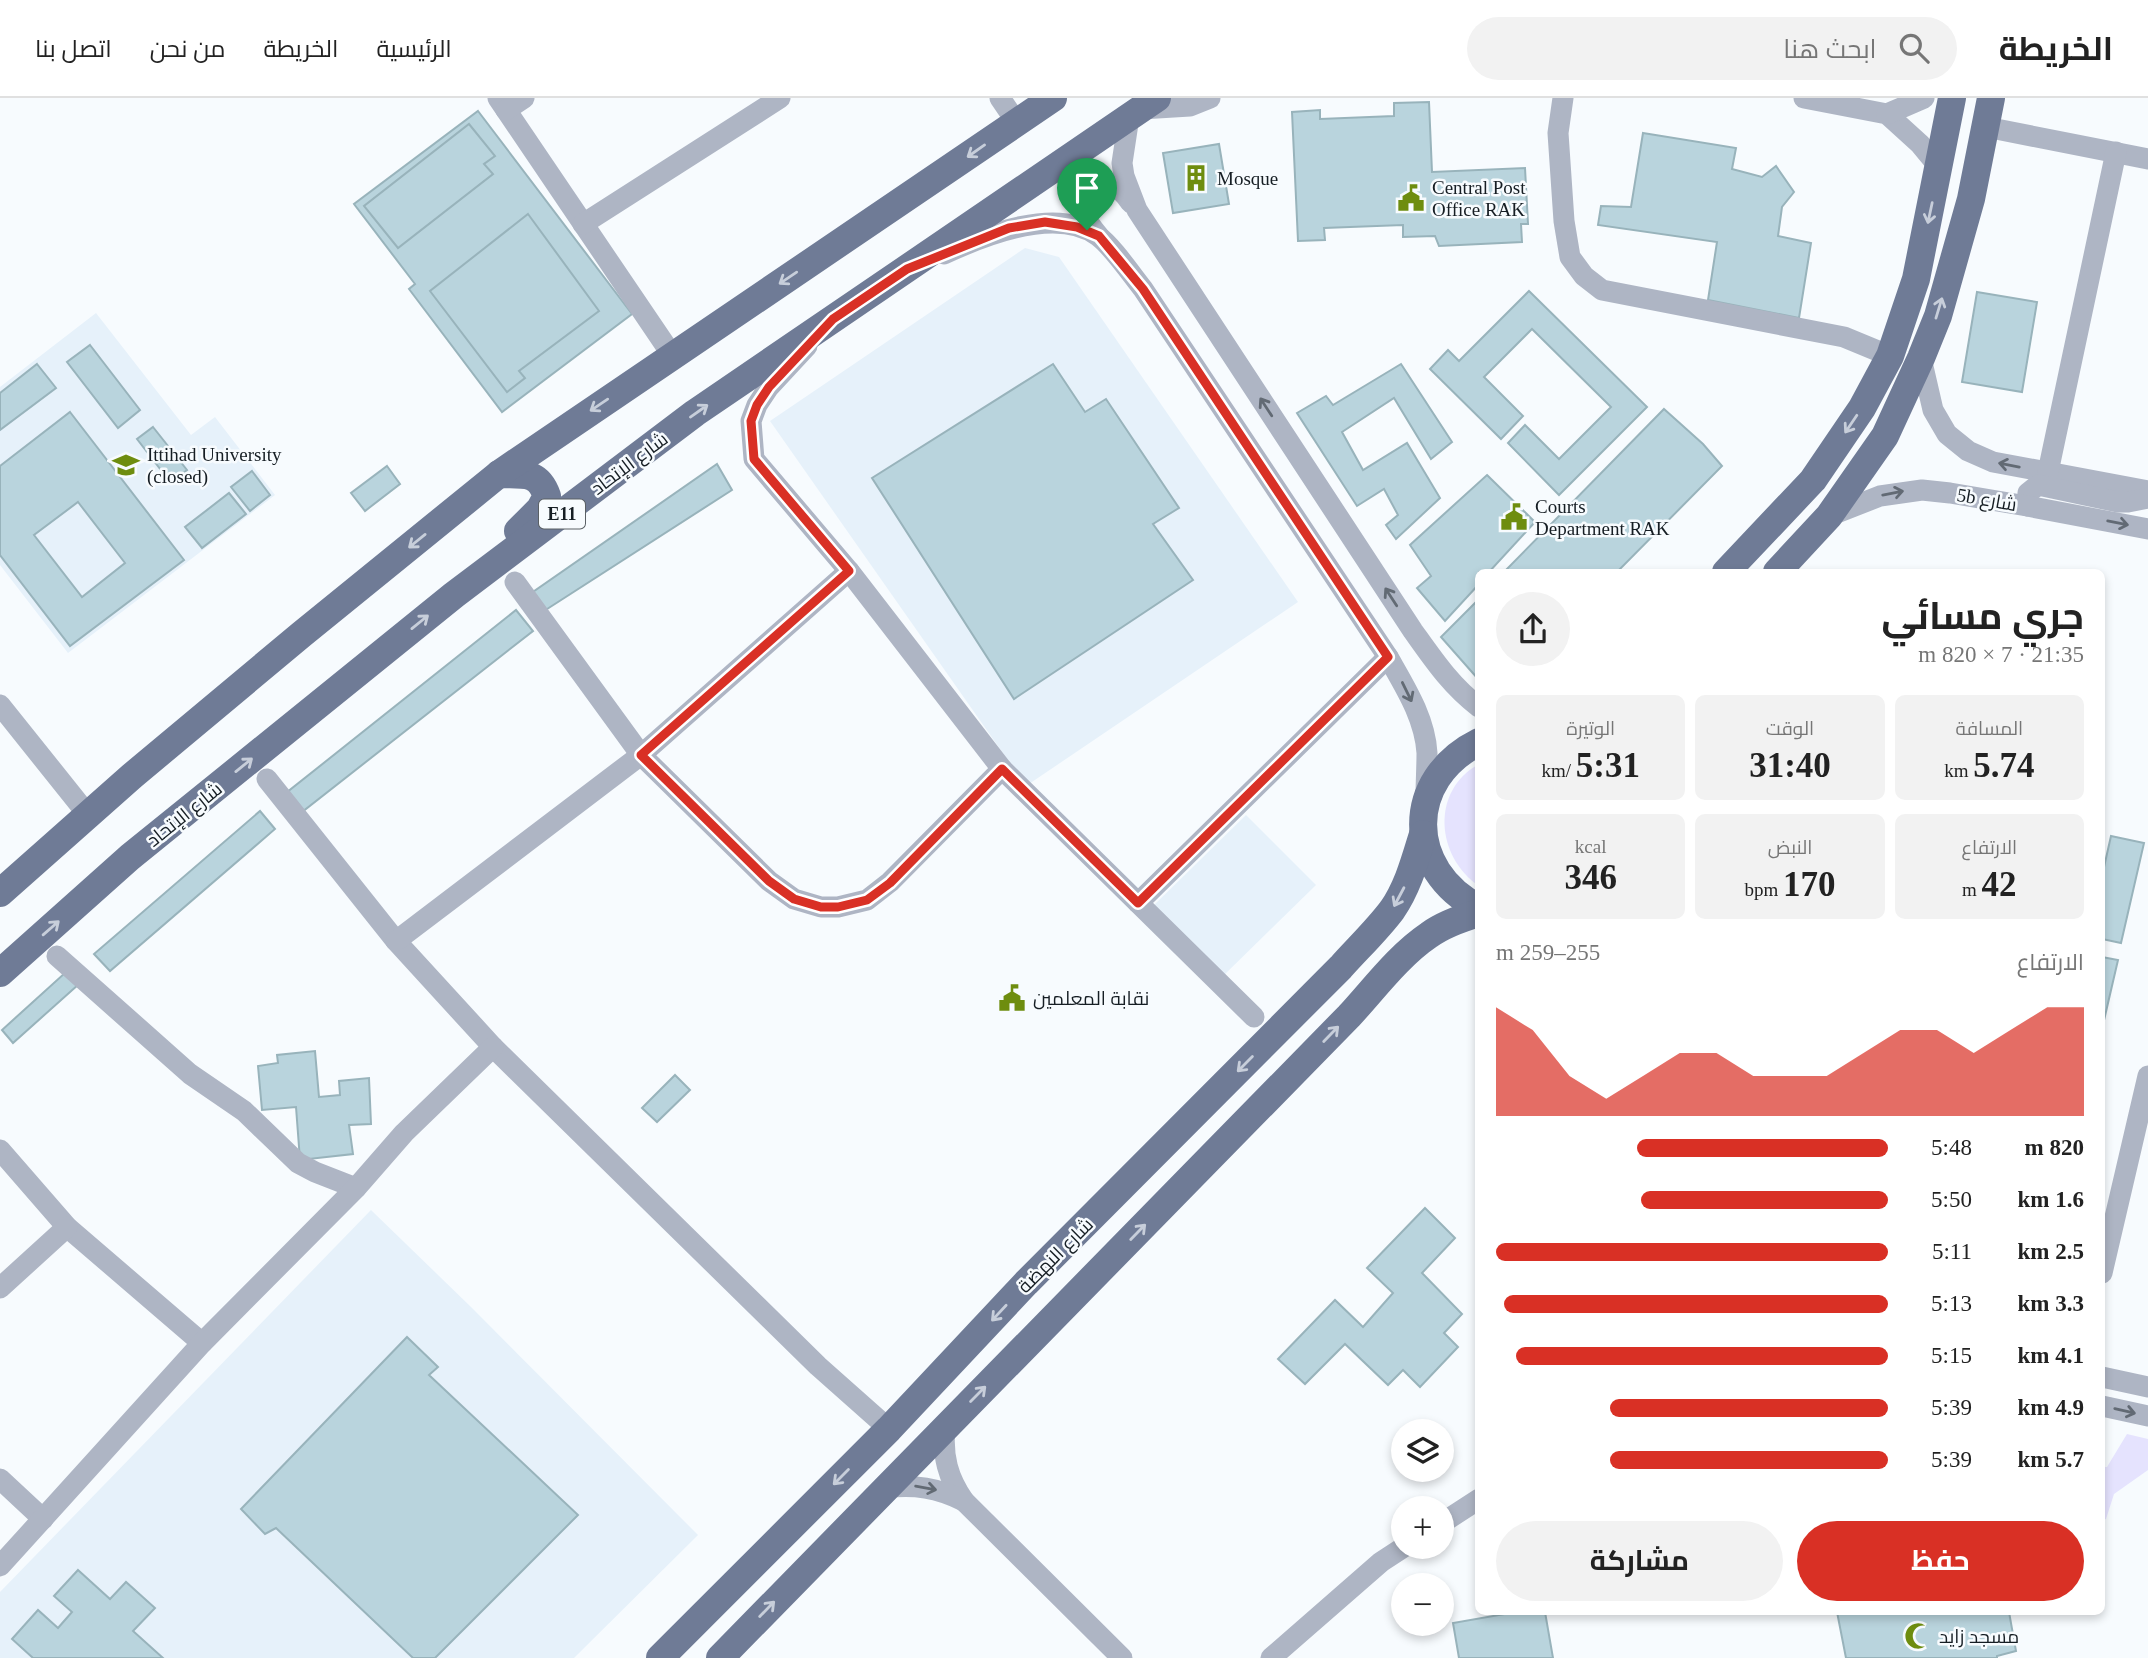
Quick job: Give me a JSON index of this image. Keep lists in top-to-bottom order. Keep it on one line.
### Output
{"streets":{"main road":["شارع الإتحاد","E11","شارع النهضة"],"street":["5b شارع"]},"places":{"building":["Mosque"],"public building":["Central Post Office RAK","Courts Department RAK","نقابة المعلمين"],"school or university":["Ittihad University (closed)"],"mosque":["مسجد زايد"]},"page":{"header":"الخريطة","search":"ابحث هنا","nav":["الرئيسية","الخريطة","من نحن","اتصل بنا"],"heading":["جري مسائي","21:35 · 7 × 820 m"],"stats":[["المسافة","5.74 km"],["الوقت","31:40"],["الوتيرة","5:31 /km"],["الارتفاع","42 m"],["النبض","170 bpm"],["kcal","346"]],"chart":["الارتفاع","255–259 m"],"list":[{"name":"820 m","note":"5:48"},{"name":"1.6 km","note":"5:50"},{"name":"2.5 km","note":"5:11"},{"name":"3.3 km","note":"5:13"},{"name":"4.1 km","note":"5:15"},{"name":"4.9 km","note":"5:39"},{"name":"5.7 km","note":"5:39"}],"map_buttons":["+","−"],"buttons":["حفظ","مشاركة"]}}
